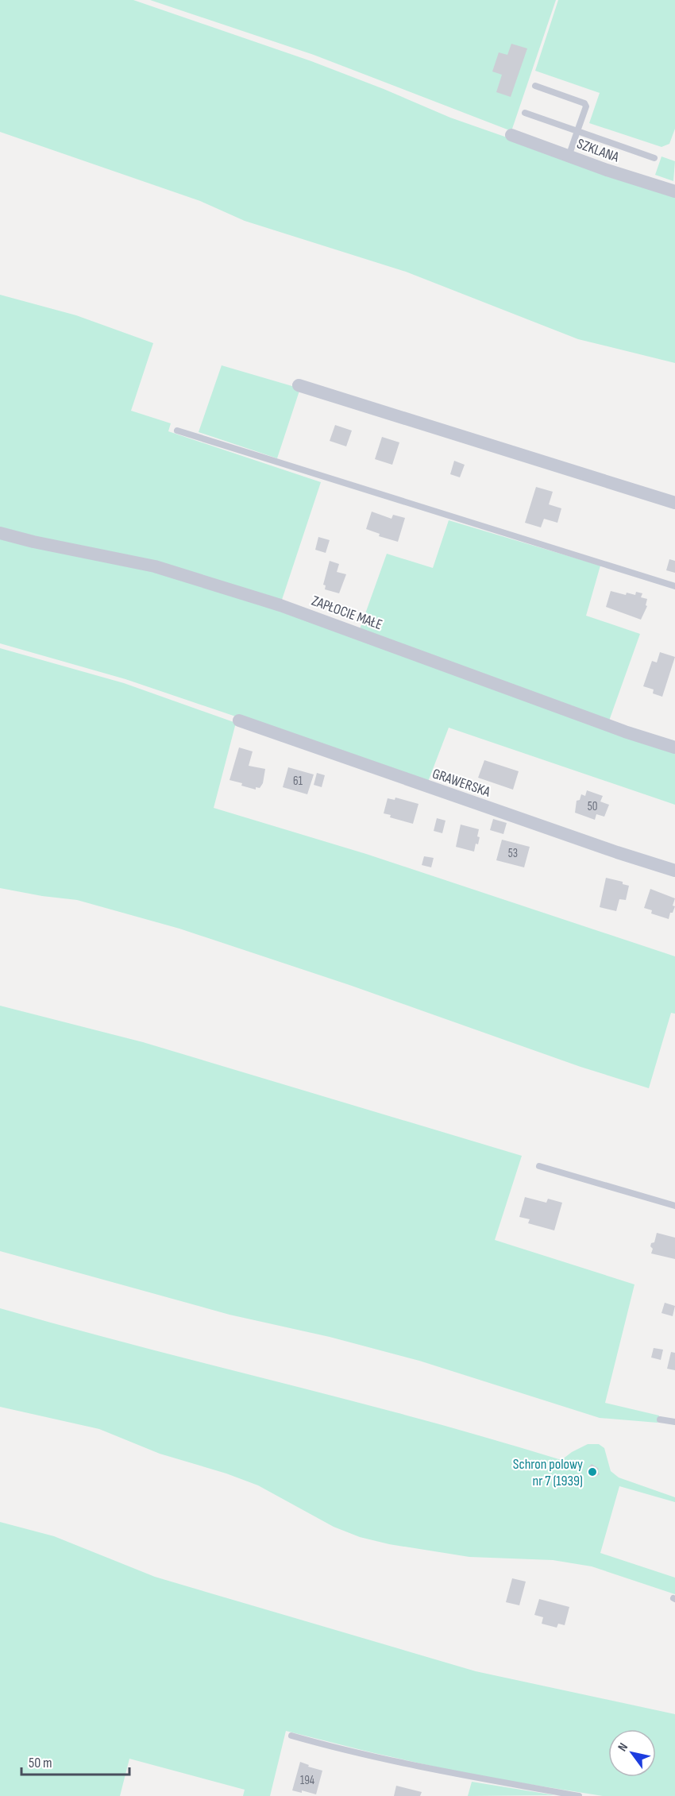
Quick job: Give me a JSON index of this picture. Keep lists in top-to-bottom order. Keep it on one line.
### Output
{"streets":{"street":["SZKLANA","ZAPŁOCIE MAŁE","GRAWERSKA"]},"places":["Schron polowy nr 7 (1939)"],"house_numbers":["61","50","53","194"],"scale_bar":"50 m","north":"top left"}
